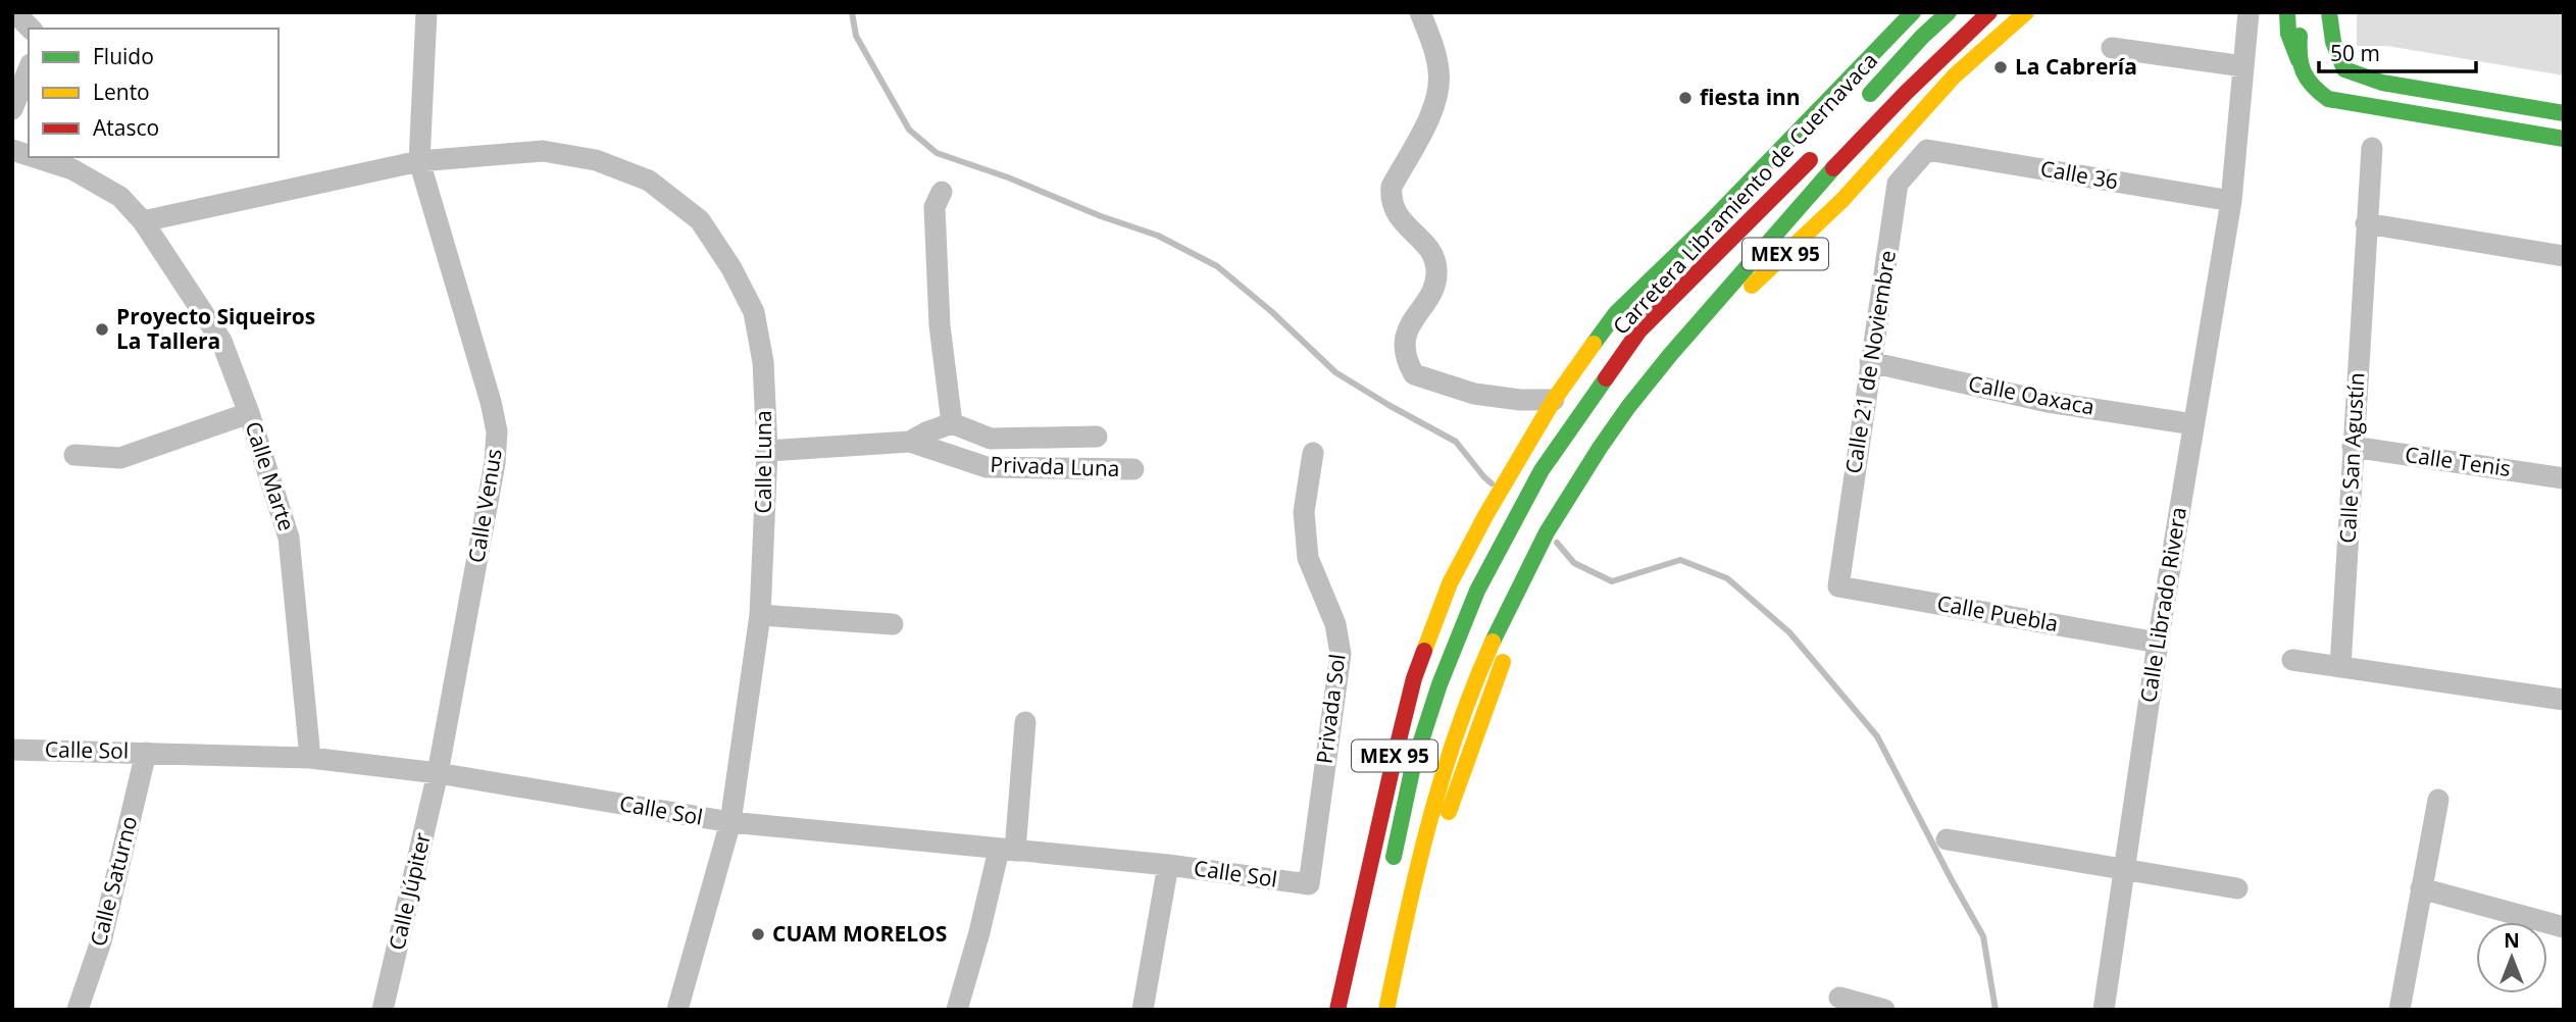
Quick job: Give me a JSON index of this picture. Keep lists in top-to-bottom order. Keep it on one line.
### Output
{"streets":{"main road":["Carretera Libramiento de Cuernavaca","MEX 95"],"street":["Calle 36","Calle 21 de Noviembre","Calle Oaxaca","Calle San Agustín","Calle Luna","Calle Tenis","Privada Luna","Calle Marte","Calle Venus","Calle Librado Rivera","Calle Puebla","Privada Sol","Calle Sol","Calle Saturno","Calle Júpiter"]},"crossings":[["Calle 36","Calle 21 de Noviembre"],["Calle 36","Calle Librado Rivera"],["Calle 21 de Noviembre","Calle Oaxaca"],["Calle 21 de Noviembre","Calle Puebla"],["Calle Oaxaca","Calle Librado Rivera"],["Calle San Agustín","Calle Tenis"],["Calle Luna","Privada Luna"],["Calle Luna","Calle Venus"],["Calle Luna","Calle Sol"],["Calle Marte","Calle Sol"],["Calle Venus","Calle Sol"],["Calle Venus","Calle Júpiter"],["Calle Librado Rivera","Calle Puebla"],["Privada Sol","Calle Sol"],["Calle Sol","Calle Saturno"],["Calle Sol","Calle Júpiter"]],"places":["La Cabrería","fiesta inn","Proyecto Siqueiros La Tallera","CUAM MORELOS"],"legend":["Fluido","Lento","Atasco"],"scale_bar":"50 m","north":"top"}
